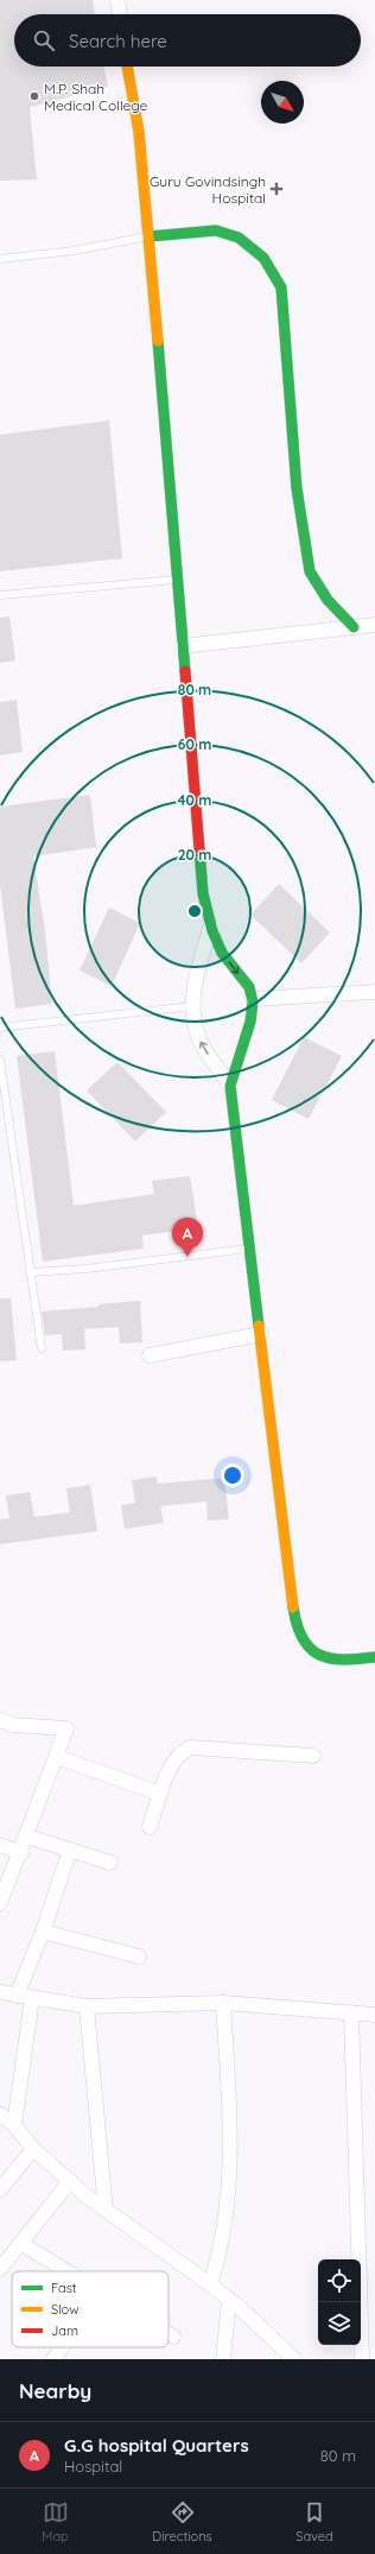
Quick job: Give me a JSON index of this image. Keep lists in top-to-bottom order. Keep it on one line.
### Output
{"places":{"other":["M.P. Shah Medical College"],"health":["Guru Govindsingh Hospital"]},"legend":["Fast","Slow","Jam"],"north":"bottom right","page":{"search":"Search here","pins":"A","heading":"Nearby","list":[{"mark":"A","name":"G.G hospital Quarters","note":"Hospital","value":"80 m"}],"nav":["Map","Directions","Saved"]},"rings":["80 m","60 m","40 m","20 m"]}
